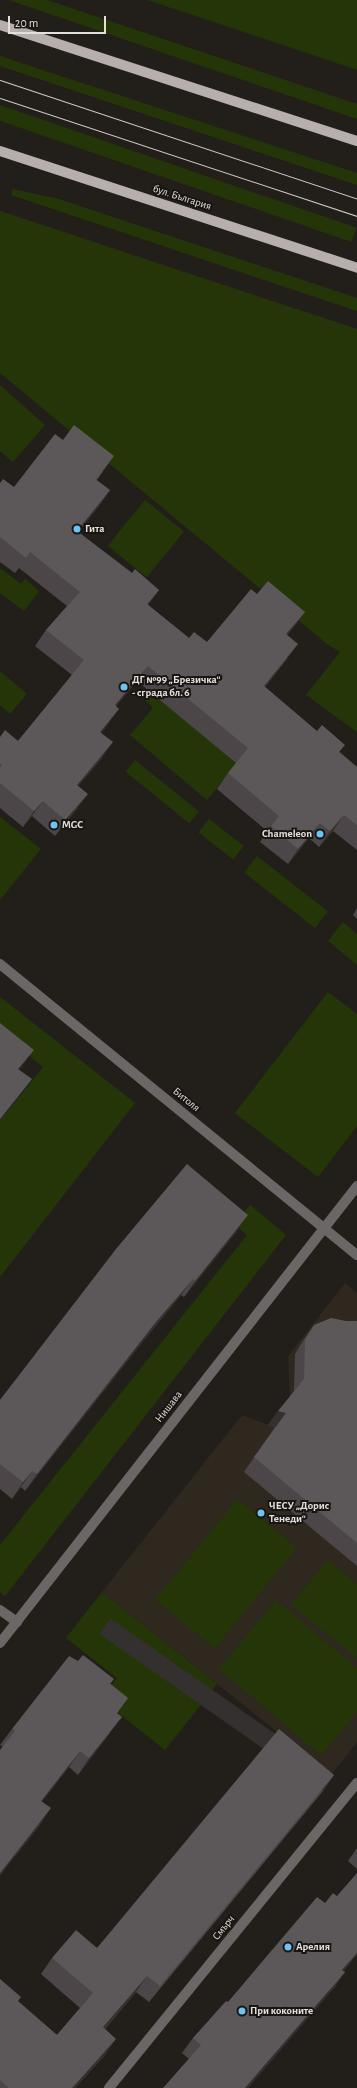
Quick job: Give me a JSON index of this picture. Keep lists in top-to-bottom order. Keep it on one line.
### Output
{"streets":{"main road":["бул. България"],"street":["Битоля","Нишава","Смърч"]},"crossings":[["Битоля","Нишава"]],"places":["Гита","ДГ №99 „Брезичка“ - сграда бл. 6","MGC","Chameleon","ЧЕСУ „Дорис Тенеди“","Арелия","При коконите"],"scale_bar":"20 m"}
